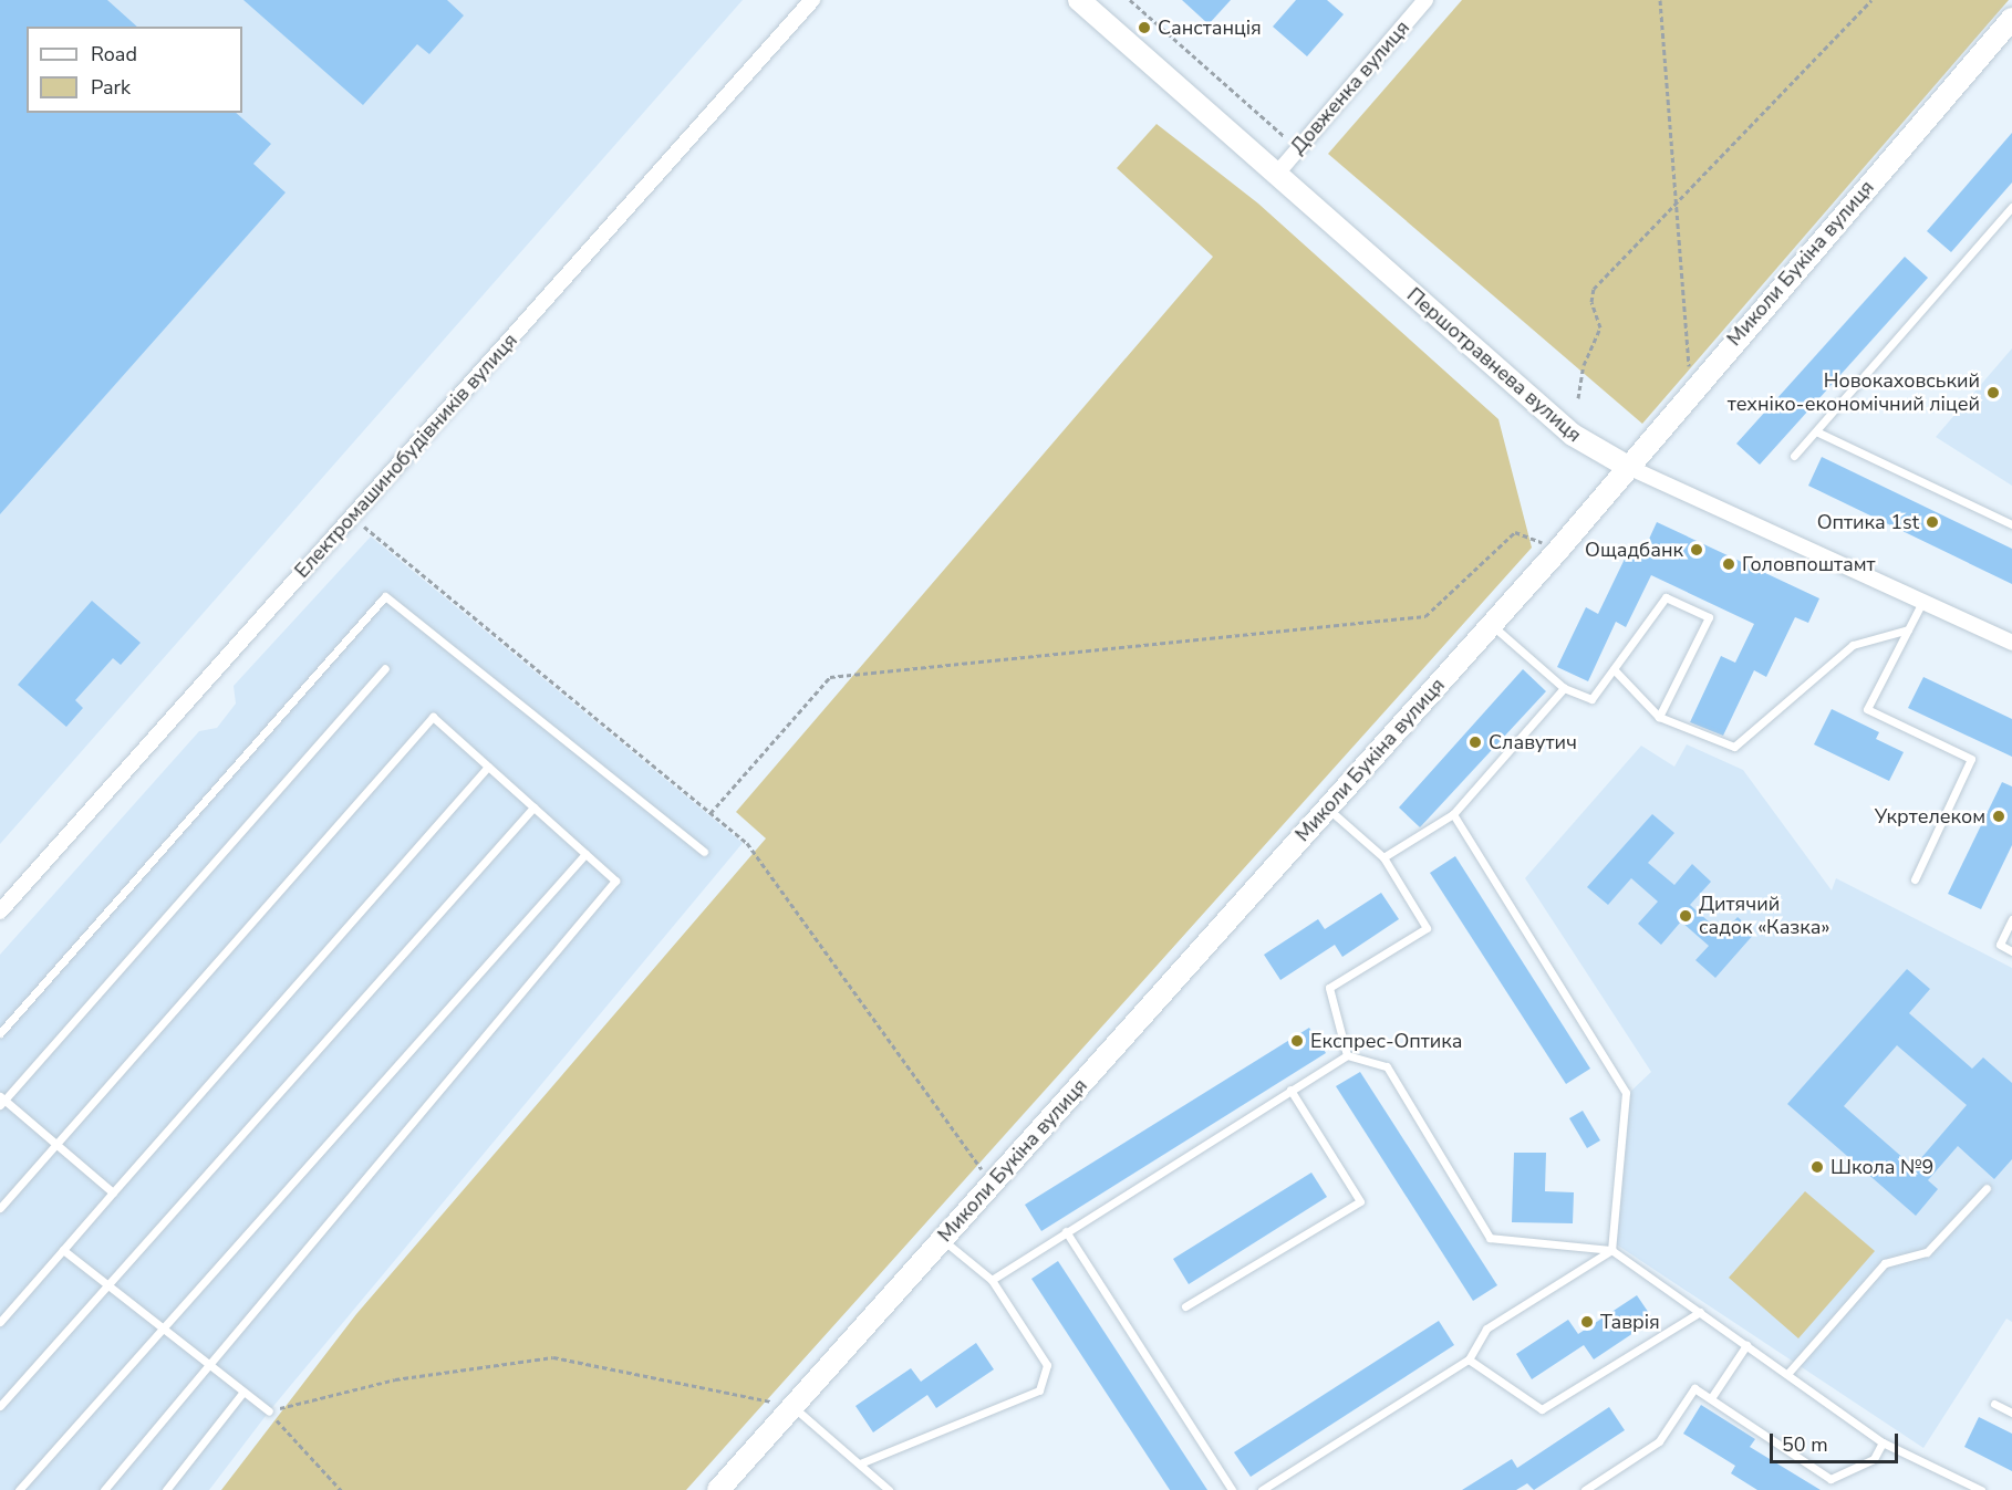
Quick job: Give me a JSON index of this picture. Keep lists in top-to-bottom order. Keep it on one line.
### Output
{"streets":{"street":["Довженка вулиця","Миколи Букіна вулиця","Першотравнева вулиця","Електромашинобудівників вулиця"]},"crossings":[["Довженка вулиця","Першотравнева вулиця"],["Миколи Букіна вулиця","Першотравнева вулиця"]],"places":["Санстанція","Новокаховський техніко-економічний ліцей","Оптика 1st","Ощадбанк","Головпоштамт","Славутич","Укртелеком","Дитячий садок «Казка»","Експрес-Оптика","Школа №9","Таврія"],"legend":["Road","Park"],"scale_bar":"50 m"}
